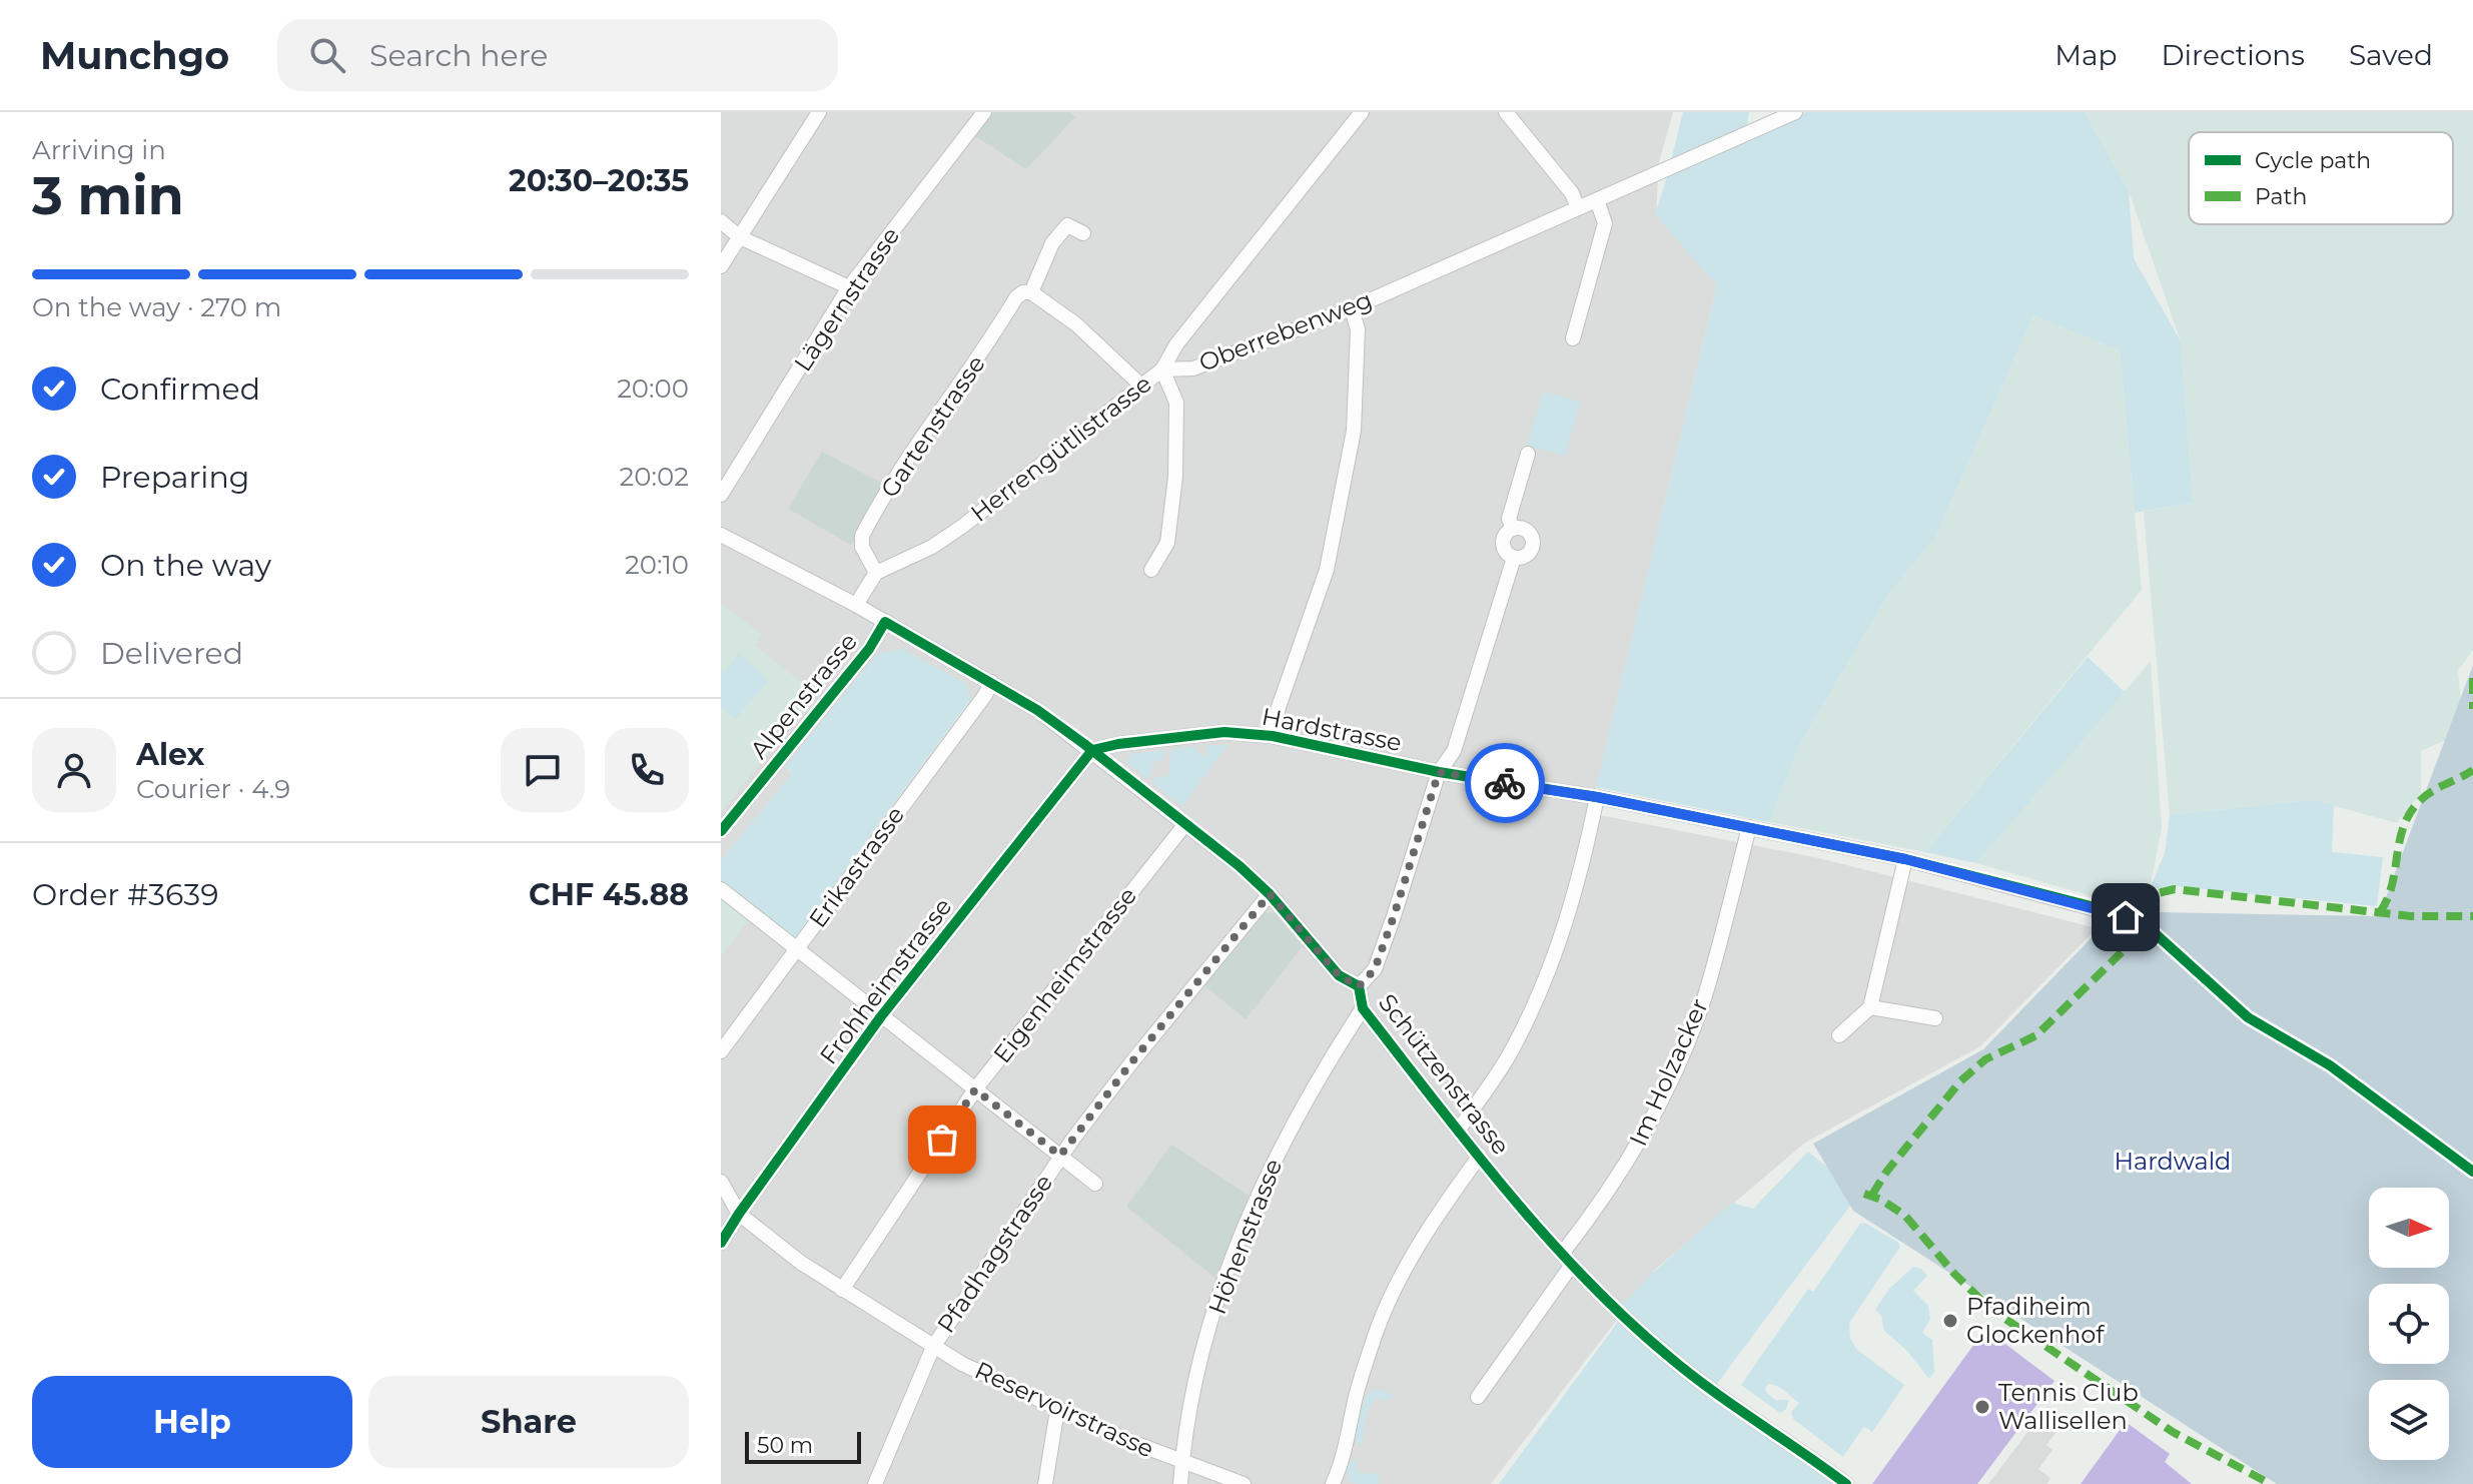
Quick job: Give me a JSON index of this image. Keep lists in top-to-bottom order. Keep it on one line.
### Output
{"streets":{"street":["Lägernstrasse","Oberrebenweg","Gartenstrasse","Herrengütlistrasse","Alpenstrasse","Hardstrasse","Erikastrasse","Eigenheimstrasse","Frohheimstrasse","Im Holzacker","Schützenstrasse","Höhenstrasse","Pfadhagstrasse","Reservoirstrasse"]},"crossings":[["Oberrebenweg","Herrengütlistrasse"],["Gartenstrasse","Herrengütlistrasse"],["Alpenstrasse","Schützenstrasse"],["Hardstrasse","Frohheimstrasse"],["Hardstrasse","Im Holzacker"],["Hardstrasse","Schützenstrasse"],["Erikastrasse","Schützenstrasse"],["Eigenheimstrasse","Schützenstrasse"],["Eigenheimstrasse","Reservoirstrasse"],["Frohheimstrasse","Schützenstrasse"],["Frohheimstrasse","Reservoirstrasse"],["Im Holzacker","Schützenstrasse"],["Schützenstrasse","Höhenstrasse"],["Schützenstrasse","Pfadhagstrasse"],["Höhenstrasse","Reservoirstrasse"],["Pfadhagstrasse","Reservoirstrasse"]],"parks":["Hardwald"],"places":["Pfadiheim Glockenhof","Tennis Club Wallisellen"],"legend":["Cycle path","Path"],"scale_bar":"50 m","north":"right","page":{"header":"Munchgo","search":"Search here","nav":["Map","Directions","Saved"],"heading":["3 min","Arriving in","20:30–20:35"],"panel":["Alex","Courier · 4.9","Order #3639","CHF 45.88"],"bar":"On the way · 270 m","list":[["Confirmed","20:00"],["Preparing","20:02"],["On the way","20:10"],"Delivered"],"buttons":["Help","Share"],"scale":"50 m"}}
